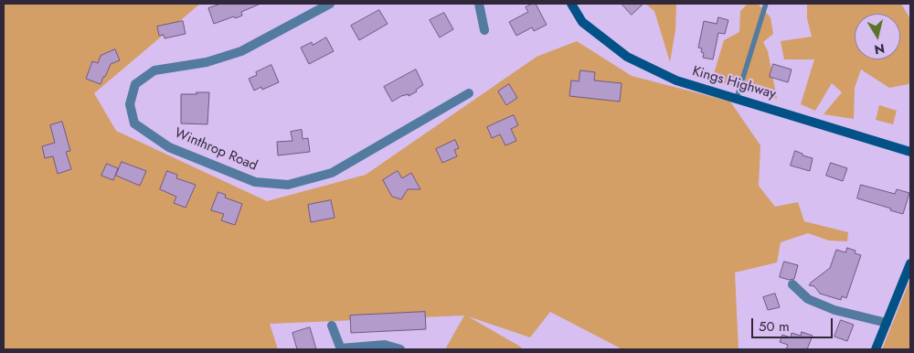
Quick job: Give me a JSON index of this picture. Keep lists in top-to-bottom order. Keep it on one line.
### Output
{"streets":{"street":["Kings Highway","Winthrop Road"]},"scale_bar":"50 m","north":"bottom"}
